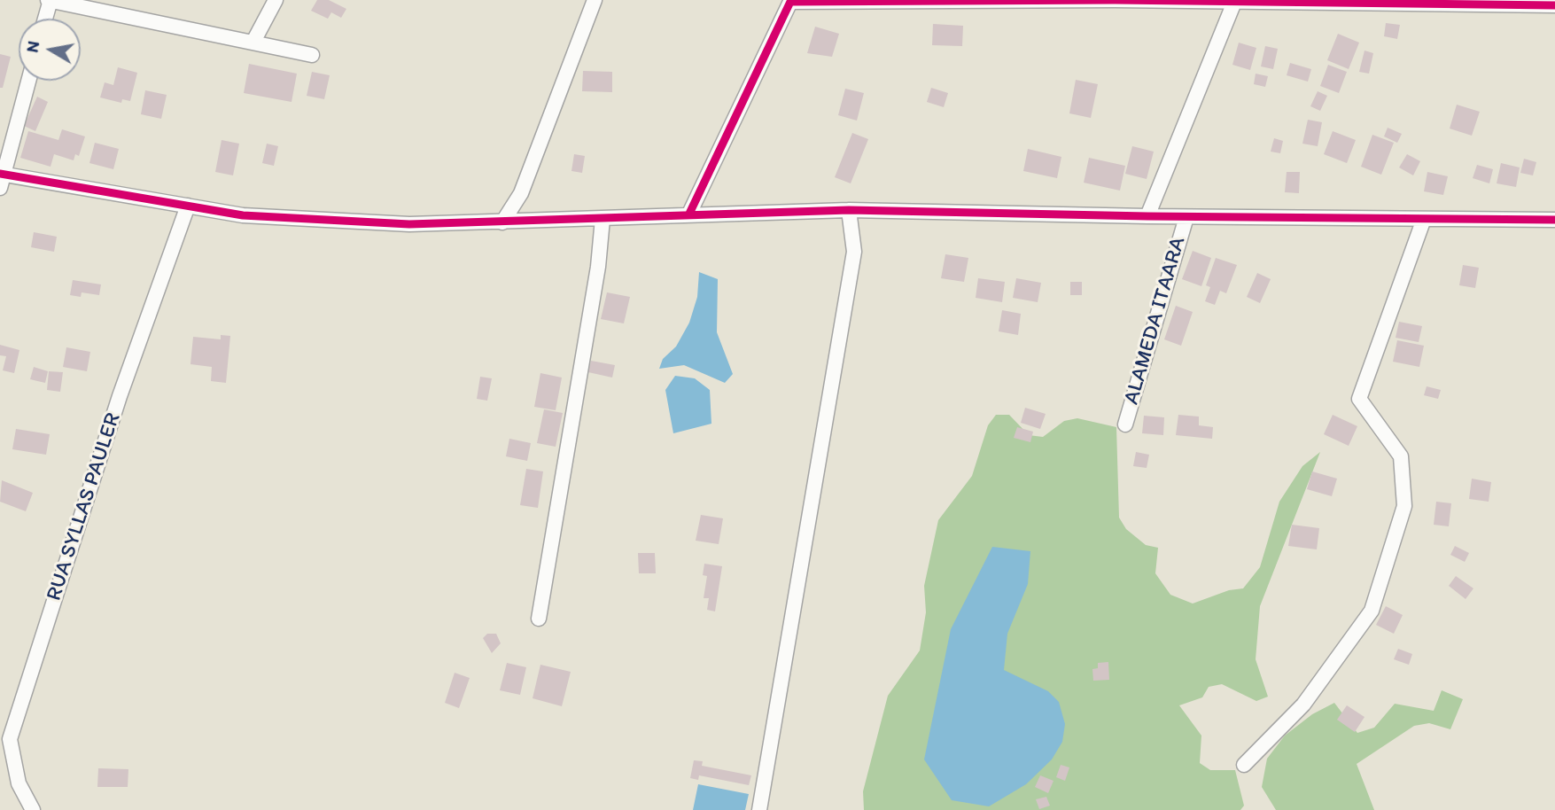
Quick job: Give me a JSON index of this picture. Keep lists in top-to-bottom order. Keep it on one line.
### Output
{"streets":{"street":["ALAMEDA ITAARA","RUA SYLLAS PAULER"]},"north":"left"}
